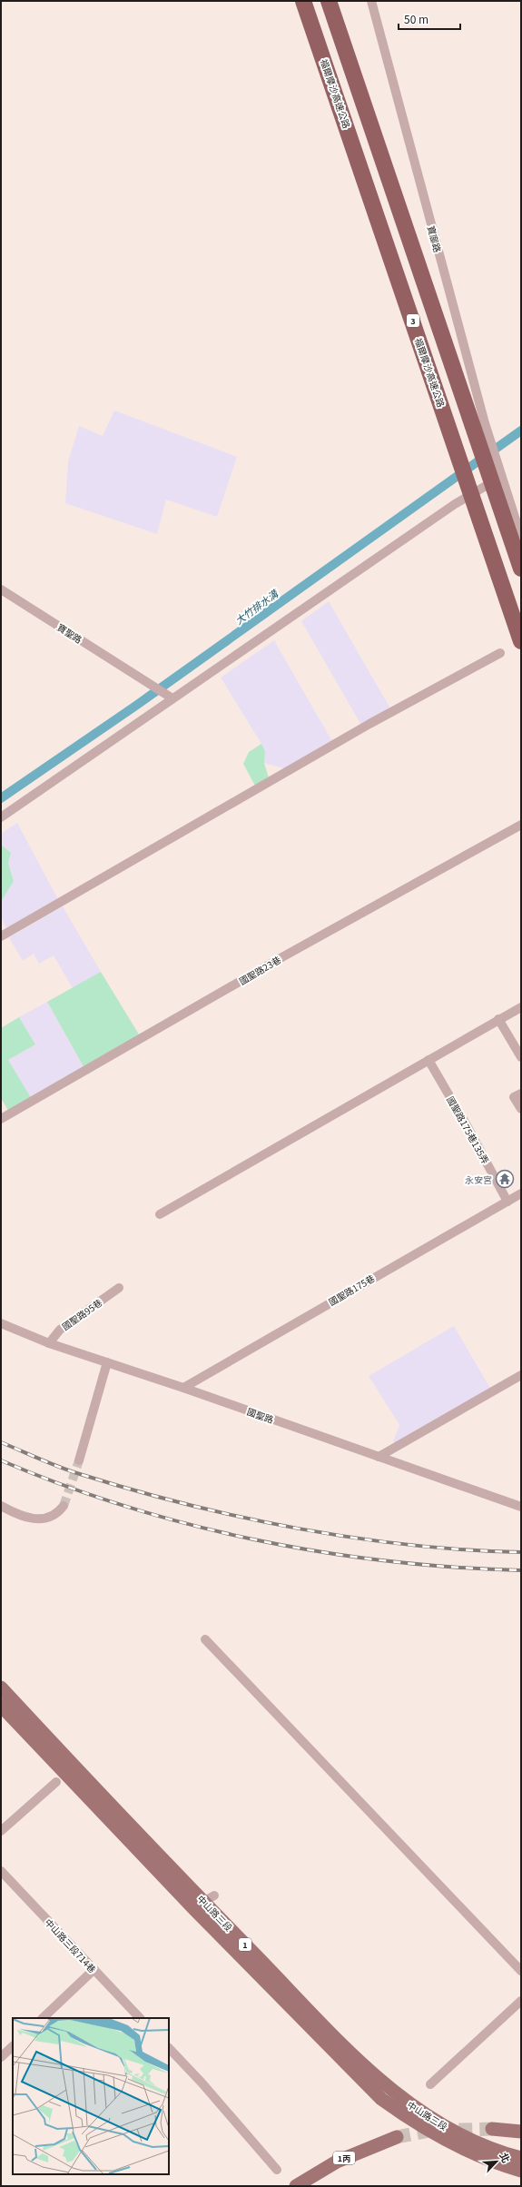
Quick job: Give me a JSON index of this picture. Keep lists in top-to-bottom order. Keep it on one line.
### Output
{"streets":{"highway":["福爾摩沙高速公路","3"],"main road":["中山路三段","1","1丙"],"street":["寶廍路","寶聖路","國聖路23巷","國聖路175巷135弄","國聖路175巷","國聖路95巷","國聖路","中山路三段714巷"]},"crossings":[["國聖路175巷135弄","國聖路175巷"],["國聖路175巷","國聖路"],["國聖路95巷","國聖路"]],"water":["大竹排水溝"],"places":{"temple":["永安宮"]},"scale_bar":"50 m","north":"top right"}
